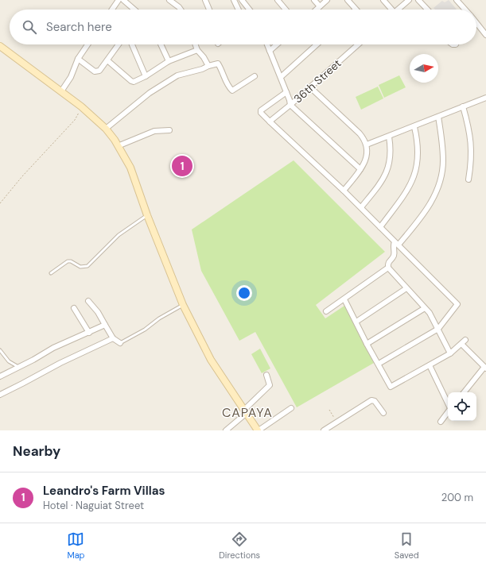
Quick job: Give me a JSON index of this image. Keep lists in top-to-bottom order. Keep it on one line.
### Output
{"streets":{"street":["36th Street"]},"districts":["CAPAYA"],"north":"right","page":{"search":"Search here","pins":"1","heading":"Nearby","list":[{"mark":"1","name":"Leandro's Farm Villas","note":"Hotel · Naguiat Street","value":"200 m"}],"nav":["Map","Directions","Saved"]}}
